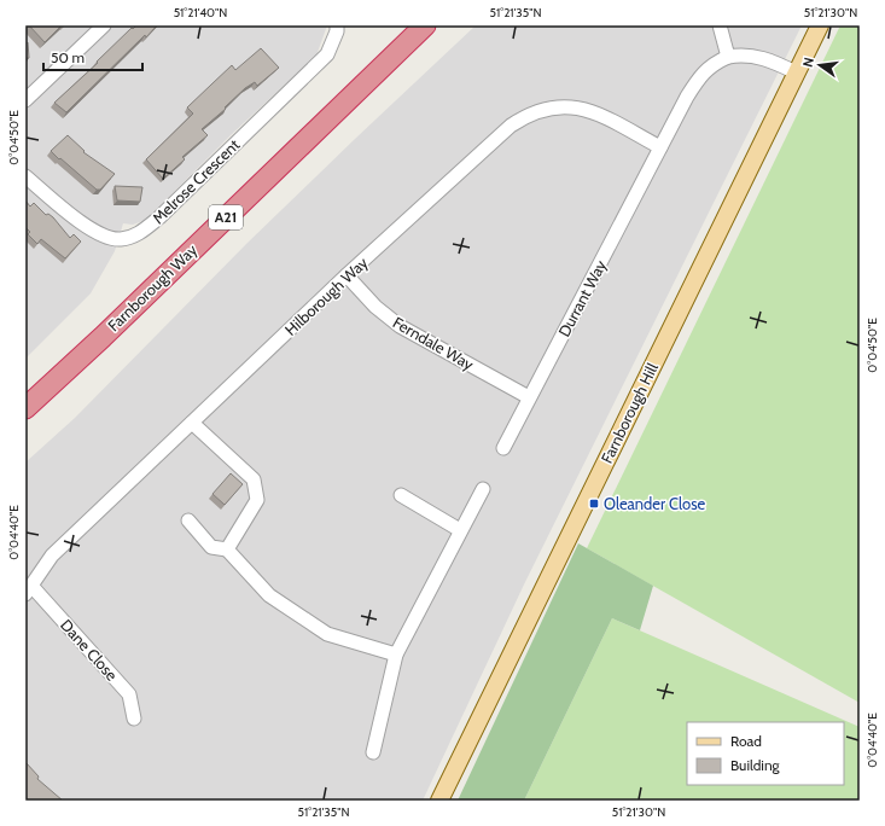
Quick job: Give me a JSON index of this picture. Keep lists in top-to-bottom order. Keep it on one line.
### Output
{"streets":{"highway":["A21","Farnborough Way"],"main road":["Farnborough Hill"],"street":["Melrose Crescent","Hilborough Way","Durrant Way","Ferndale Way","Dane Close"]},"crossings":[["Hilborough Way","Durrant Way"],["Hilborough Way","Ferndale Way"],["Hilborough Way","Dane Close"],["Durrant Way","Ferndale Way"]],"places":{"transit":["Oleander Close"]},"legend":["Road","Building"],"scale_bar":"50 m","north":"left","coordinates":["51°21'40\"N","51°21'35\"N","51°21'30\"N","0°04'50\"E","0°04'40\"E"]}
